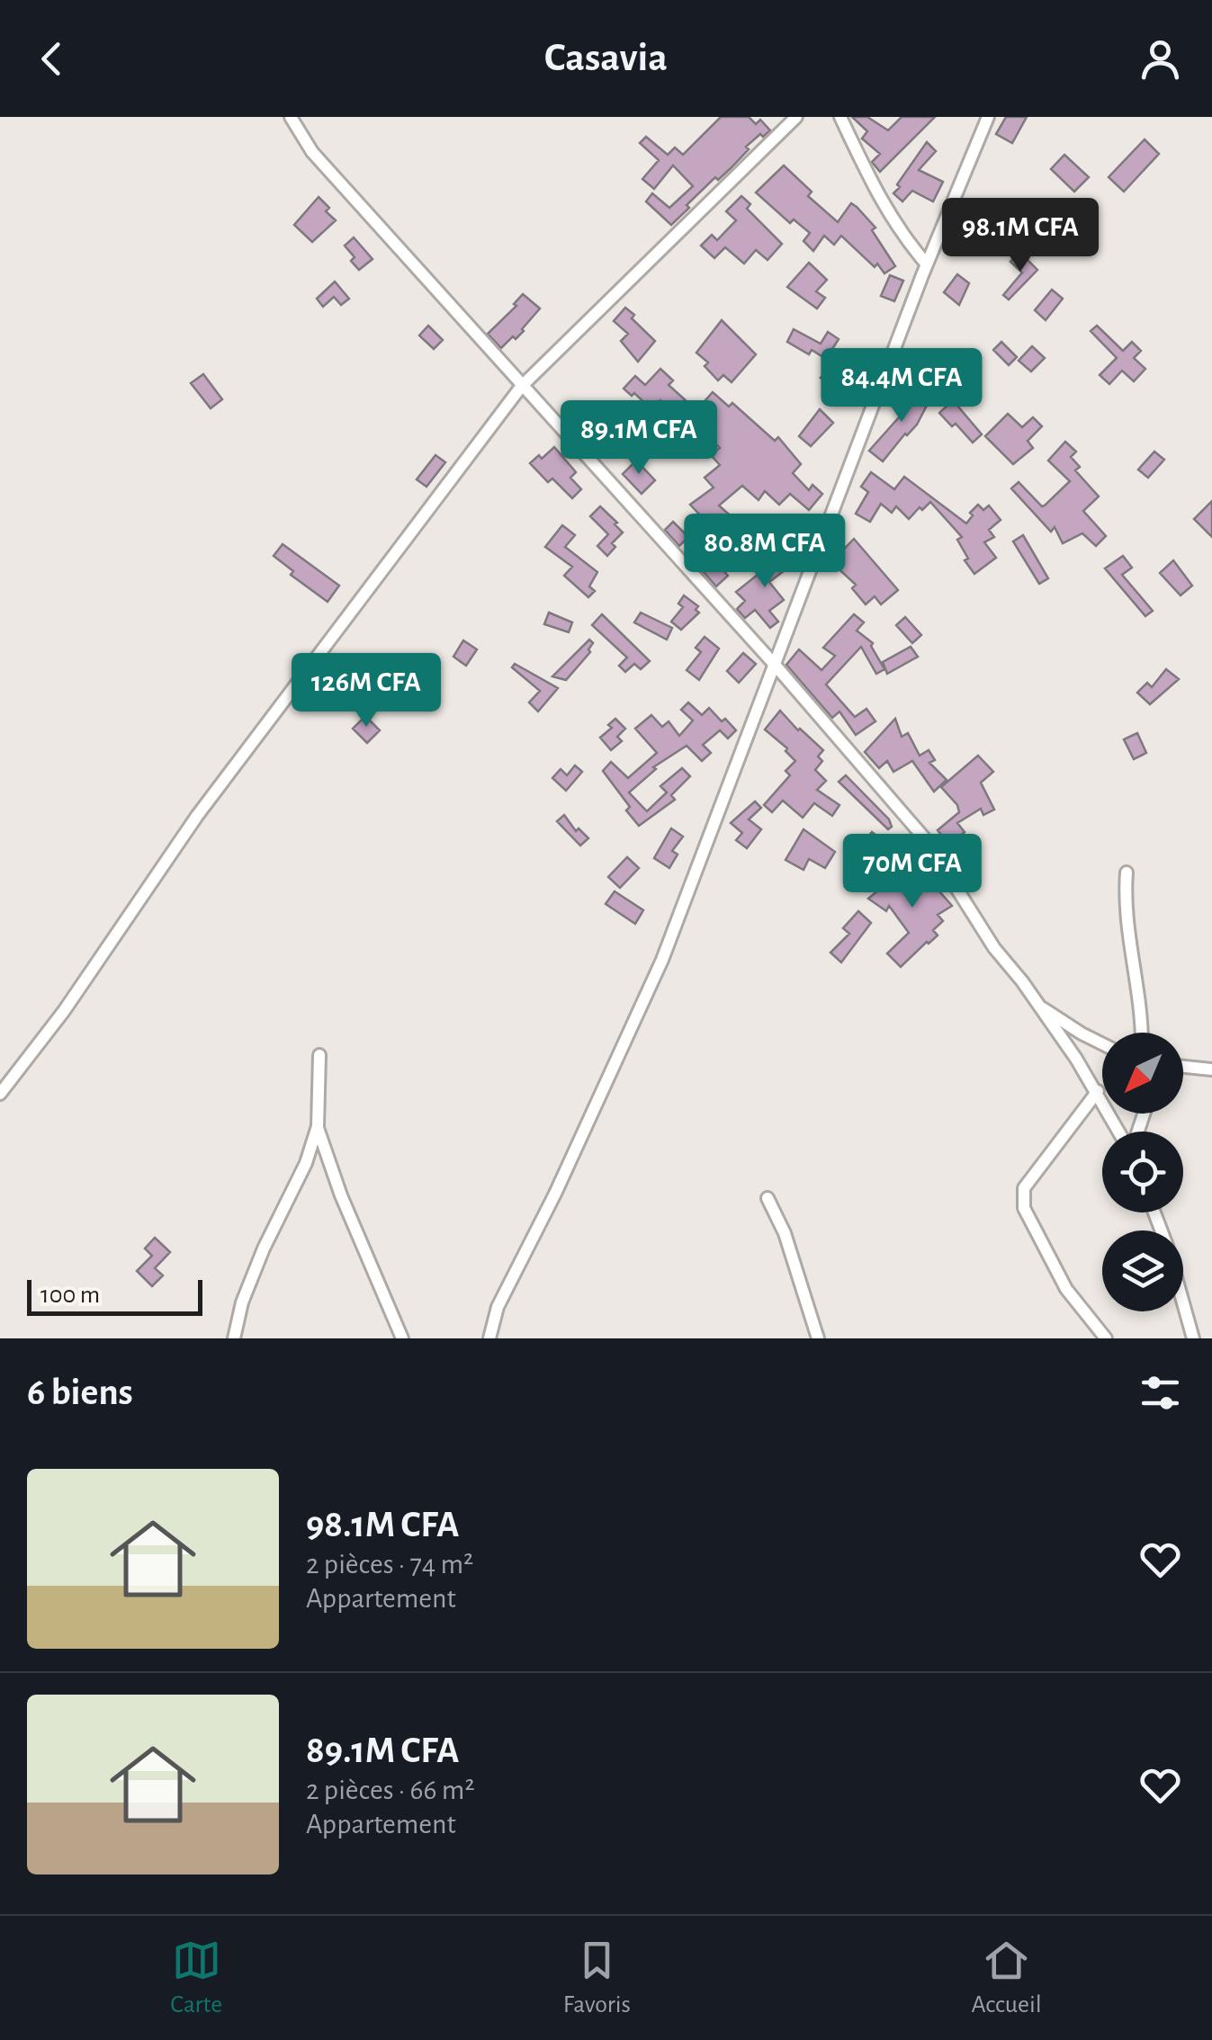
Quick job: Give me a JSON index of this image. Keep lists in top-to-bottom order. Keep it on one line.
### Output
{"scale_bar":"100 m","north":"bottom left","page":{"header":"Casavia","price":["98.1M CFA","84.4M CFA","89.1M CFA","80.8M CFA","126M CFA","70M CFA"],"scale":"100 m","heading":"6 biens","list":[{"name":"98.1M CFA","note":"2 pièces · 74 m² · Appartement"},{"name":"89.1M CFA","note":"2 pièces · 66 m² · Appartement"}],"tabs":["Carte","Favoris","Accueil"]}}
